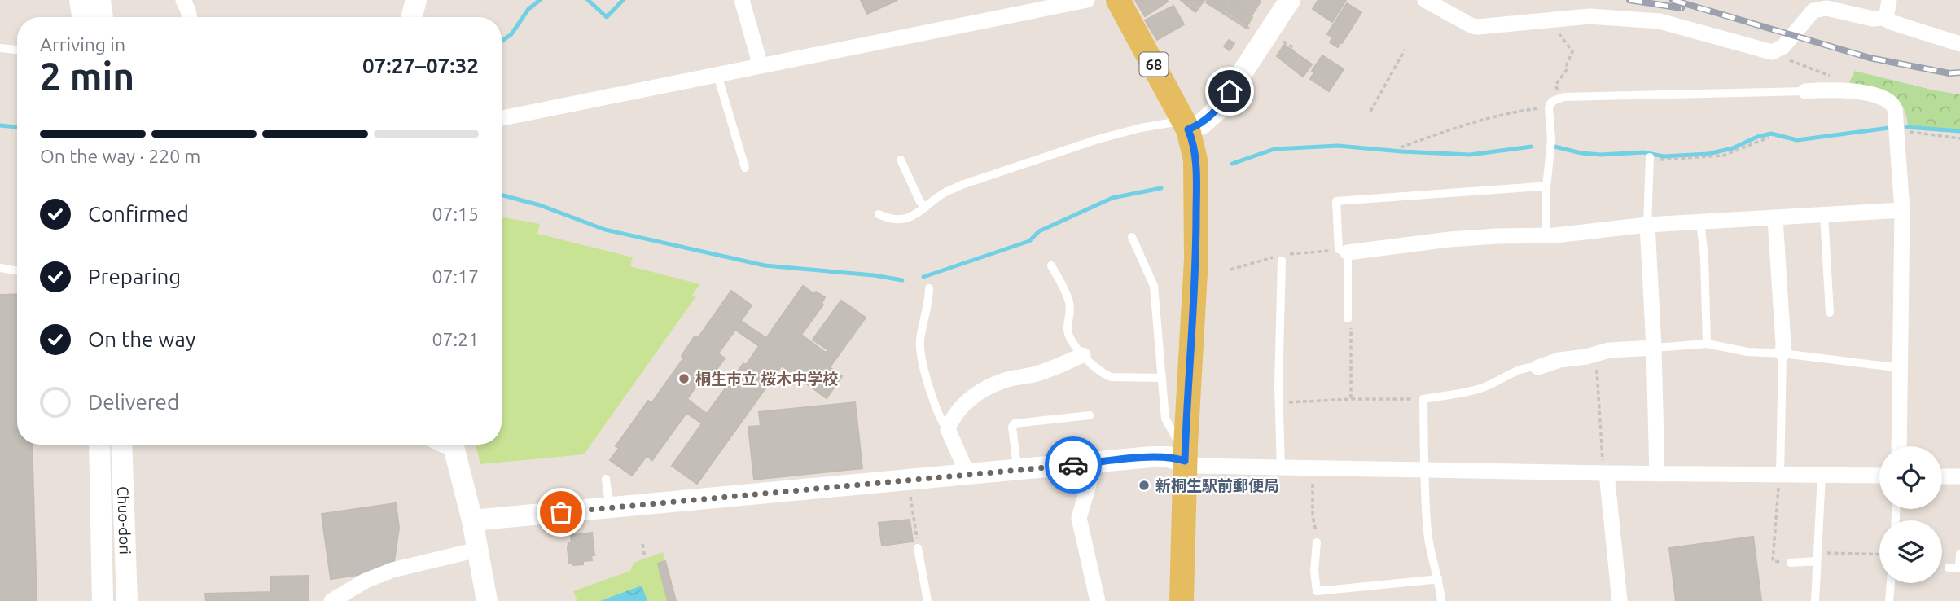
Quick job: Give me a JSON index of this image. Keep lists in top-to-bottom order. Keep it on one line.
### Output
{"streets":{"main road":["68"],"street":["Chuo-dori"]},"places":["桐生市立 桜木中学校","新桐生駅前郵便局"],"page":{"heading":["2 min","Arriving in","07:27–07:32"],"bar":"On the way · 220 m","list":[["Confirmed","07:15"],["Preparing","07:17"],["On the way","07:21"],"Delivered"]}}
